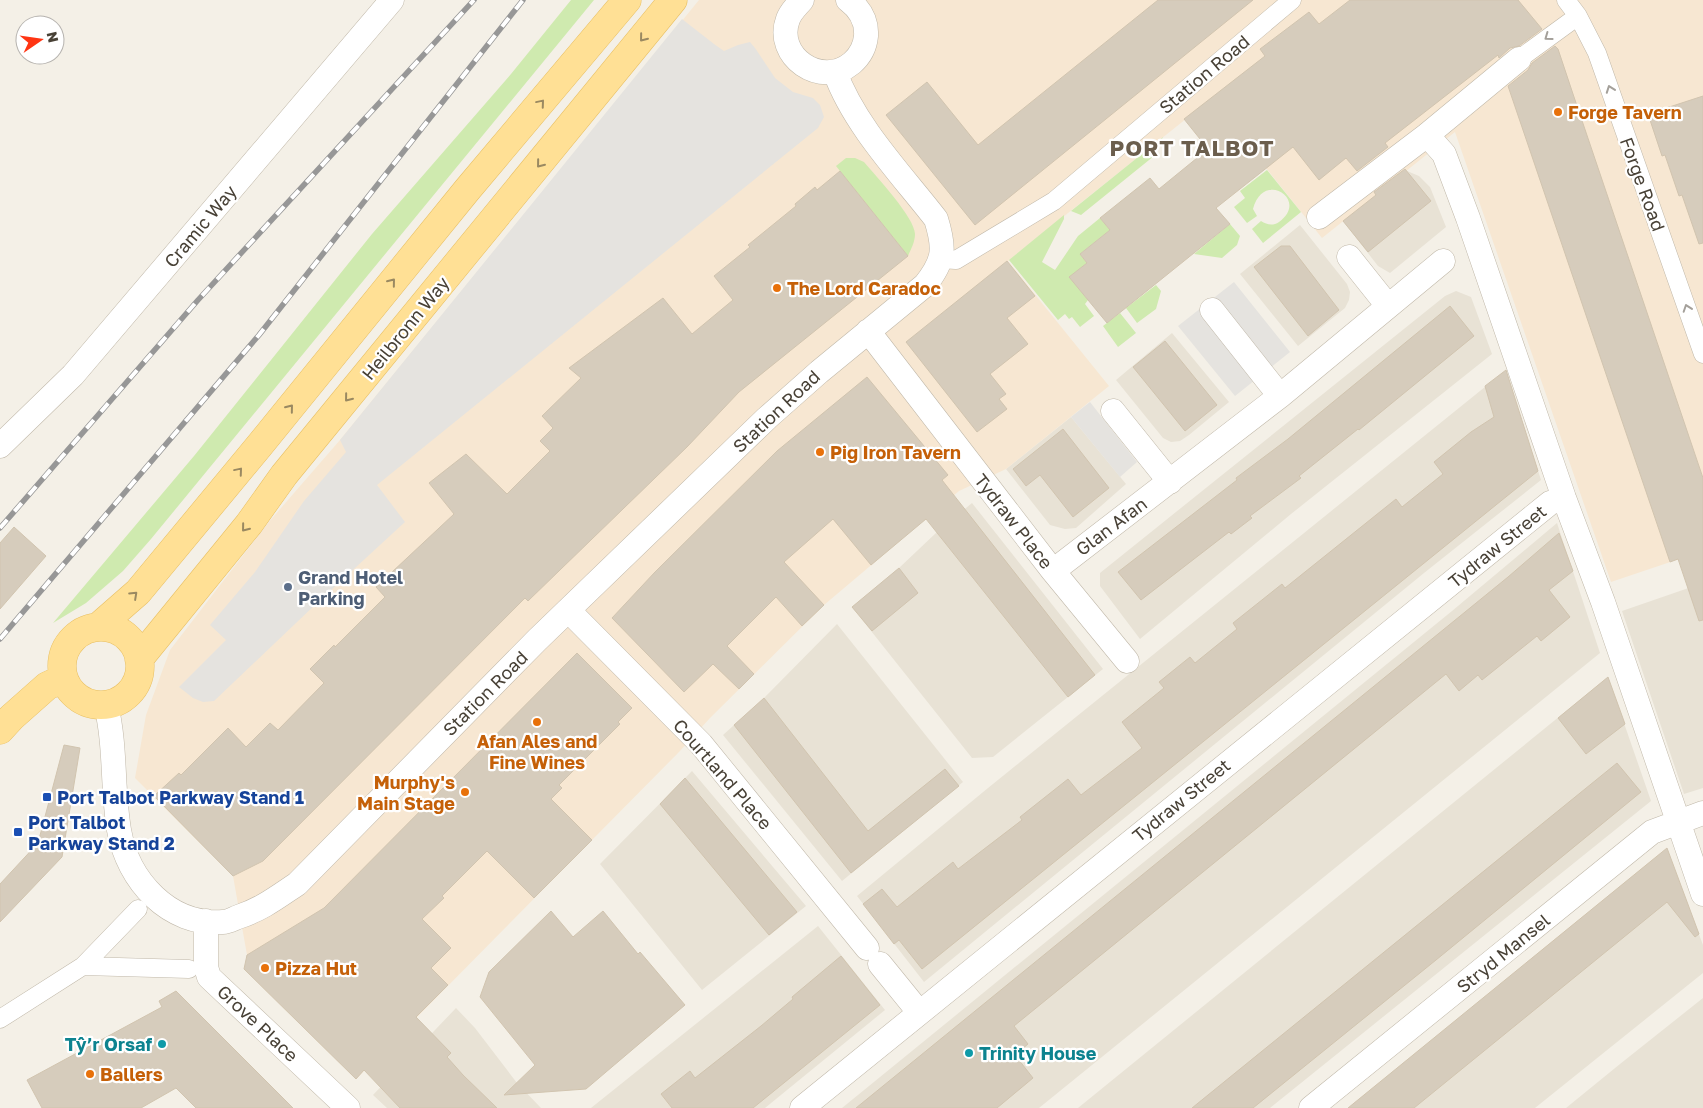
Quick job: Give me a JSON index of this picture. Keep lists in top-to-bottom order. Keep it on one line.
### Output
{"streets":{"main road":["Heilbronn Way"],"street":["Station Road","Forge Road","Cramic Way","Tydraw Place","Glan Afan","Tydraw Street","Courtland Place","Stryd Mansel","Grove Place"]},"crossings":[["Station Road","Heilbronn Way"],["Station Road","Tydraw Place"],["Station Road","Courtland Place"],["Station Road","Grove Place"],["Tydraw Place","Glan Afan"],["Tydraw Street","Courtland Place"]],"one_way":["Forge Road"],"districts":["PORT TALBOT"],"places":{"other":["Forge Tavern","The Lord Caradoc","Pig Iron Tavern","Grand Hotel Parking","Afan Ales and Fine Wines","Murphy's Main Stage","Pizza Hut","Tŷ’r Orsaf","Trinity House","Ballers"],"transit":["Port Talbot Parkway Stand 1","Port Talbot Parkway Stand 2"]},"north":"right"}
